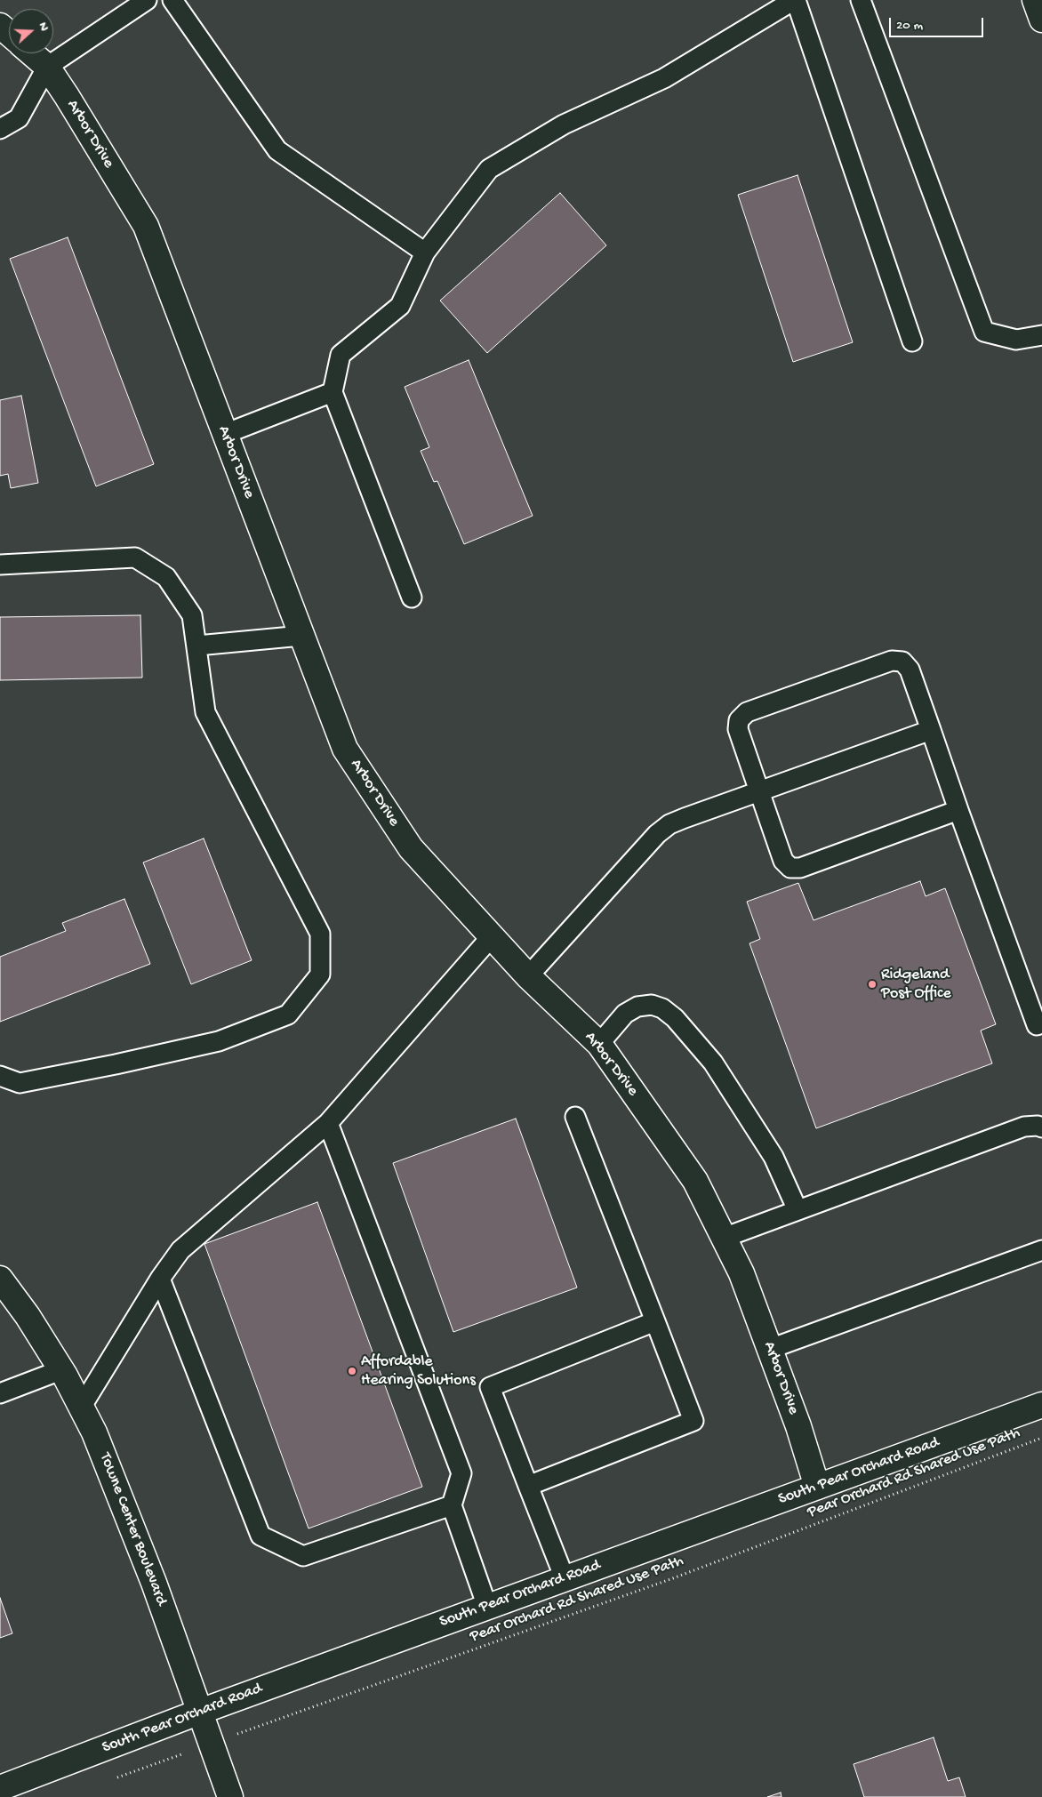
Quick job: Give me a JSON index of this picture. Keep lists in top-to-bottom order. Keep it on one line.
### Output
{"streets":{"street":["Arbor Drive","South Pear Orchard Road","Towne Center Boulevard"],"path":["Pear Orchard Rd Shared Use Path"]},"crossings":[["Arbor Drive","South Pear Orchard Road"],["South Pear Orchard Road","Towne Center Boulevard"],["Pear Orchard Rd Shared Use Path","Towne Center Boulevard"]],"places":["Ridgeland Post Office","Affordable Hearing Solutions"],"scale_bar":"20 m","north":"right"}
